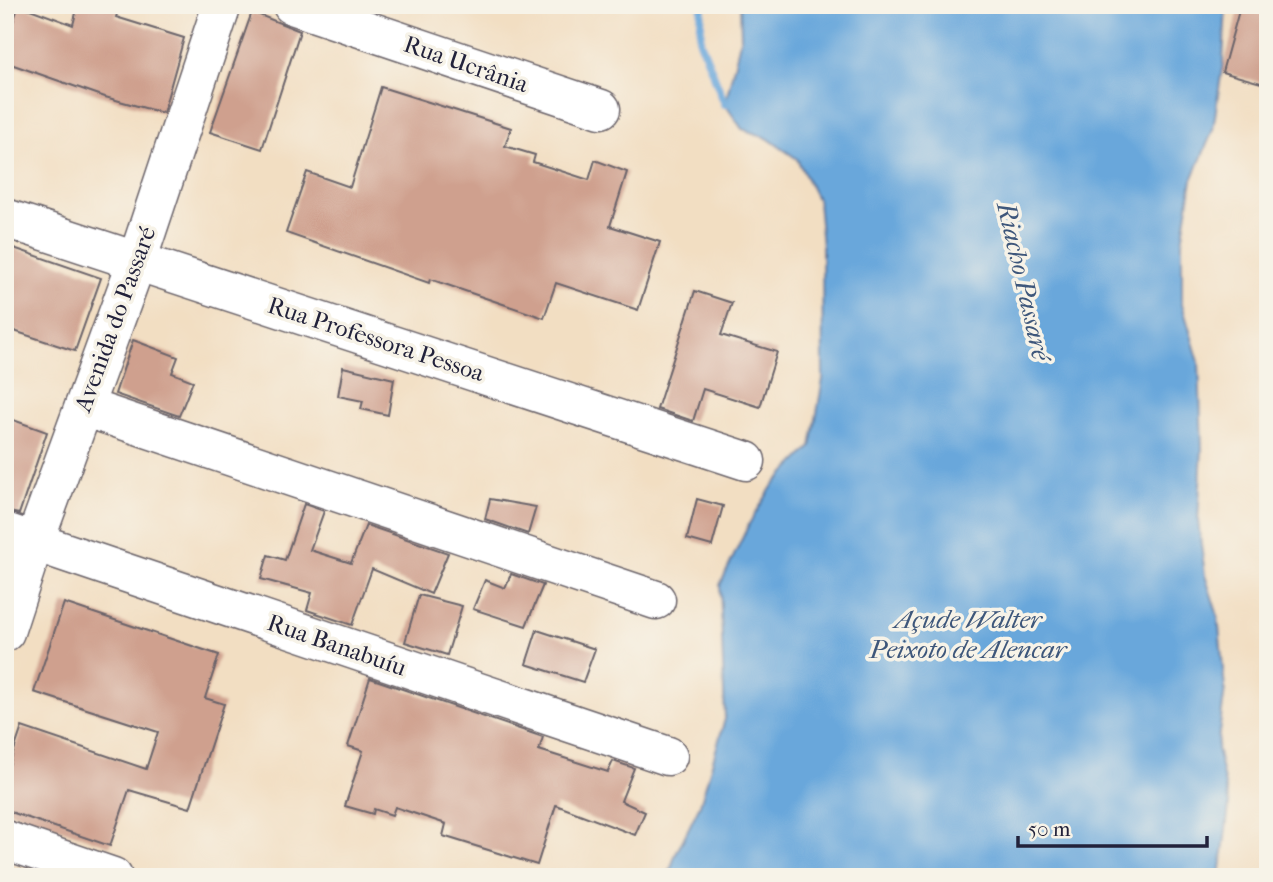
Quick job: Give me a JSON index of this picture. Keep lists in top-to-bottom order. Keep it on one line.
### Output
{"streets":{"street":["Rua Ucrânia","Avenida do Passaré","Rua Professora Pessoa","Rua Banabuíu"]},"crossings":[["Avenida do Passaré","Rua Professora Pessoa"],["Avenida do Passaré","Rua Banabuíu"]],"water":["Riacho Passaré","Açude Walter Peixoto de Alencar"],"scale_bar":"50 m"}
